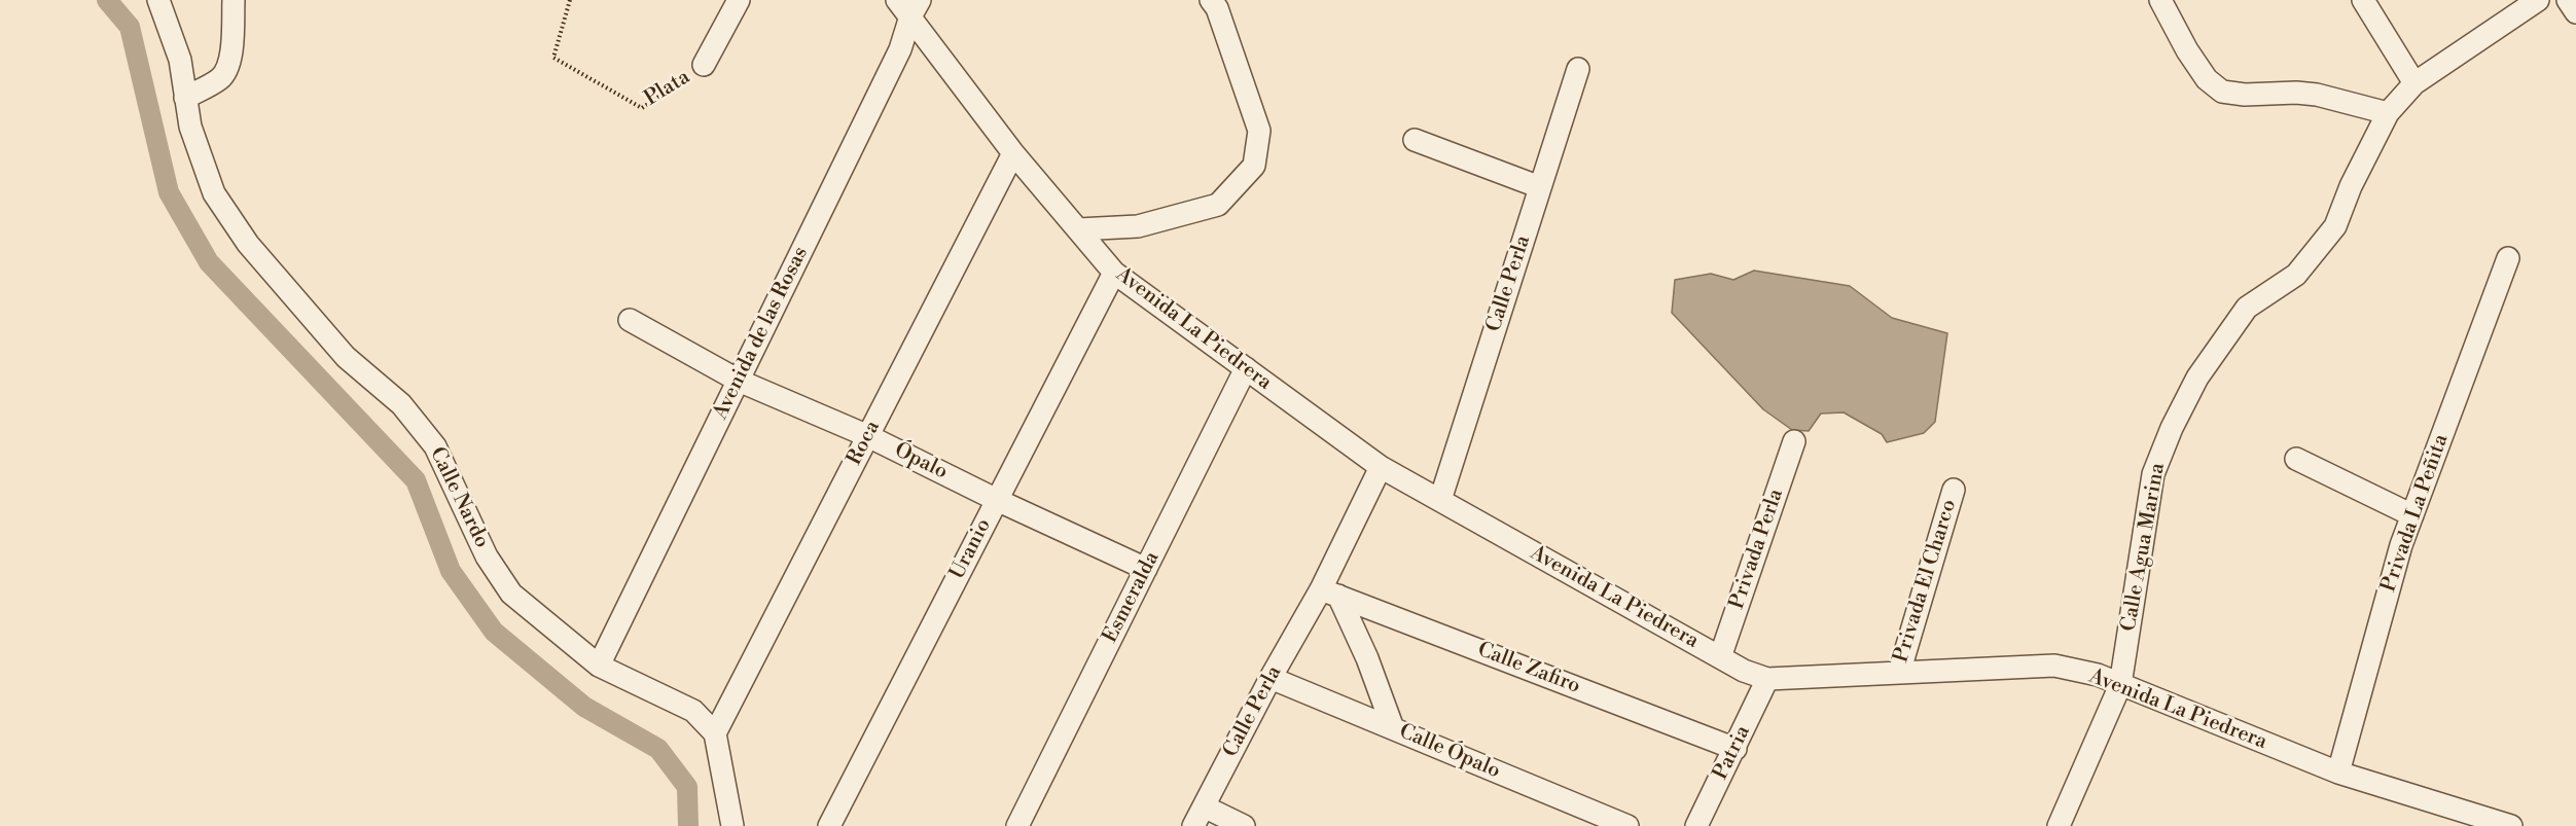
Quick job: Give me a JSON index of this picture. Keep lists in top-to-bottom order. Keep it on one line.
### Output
{"streets":{"street":["Plata","Calle Perla","Avenida La Piedrera","Avenida de las Rosas","Roca","Ópalo","Calle Nardo","Privada La Peñita","Calle Agua Marina","Uranio","Privada Perla","Privada El Charco","Esmeralda","Calle Zafiro","Calle Ópalo","Patria"]},"crossings":[["Calle Perla","Avenida La Piedrera"],["Calle Perla","Calle Zafiro"],["Calle Perla","Calle Ópalo"],["Avenida La Piedrera","Avenida de las Rosas"],["Avenida La Piedrera","Roca"],["Avenida La Piedrera","Privada La Peñita"],["Avenida La Piedrera","Calle Agua Marina"],["Avenida La Piedrera","Uranio"],["Avenida La Piedrera","Privada Perla"],["Avenida La Piedrera","Privada El Charco"],["Avenida La Piedrera","Esmeralda"],["Avenida La Piedrera","Patria"],["Avenida de las Rosas","Ópalo"],["Avenida de las Rosas","Calle Nardo"],["Roca","Ópalo"],["Roca","Calle Nardo"],["Ópalo","Uranio"],["Ópalo","Esmeralda"],["Calle Zafiro","Patria"]]}
